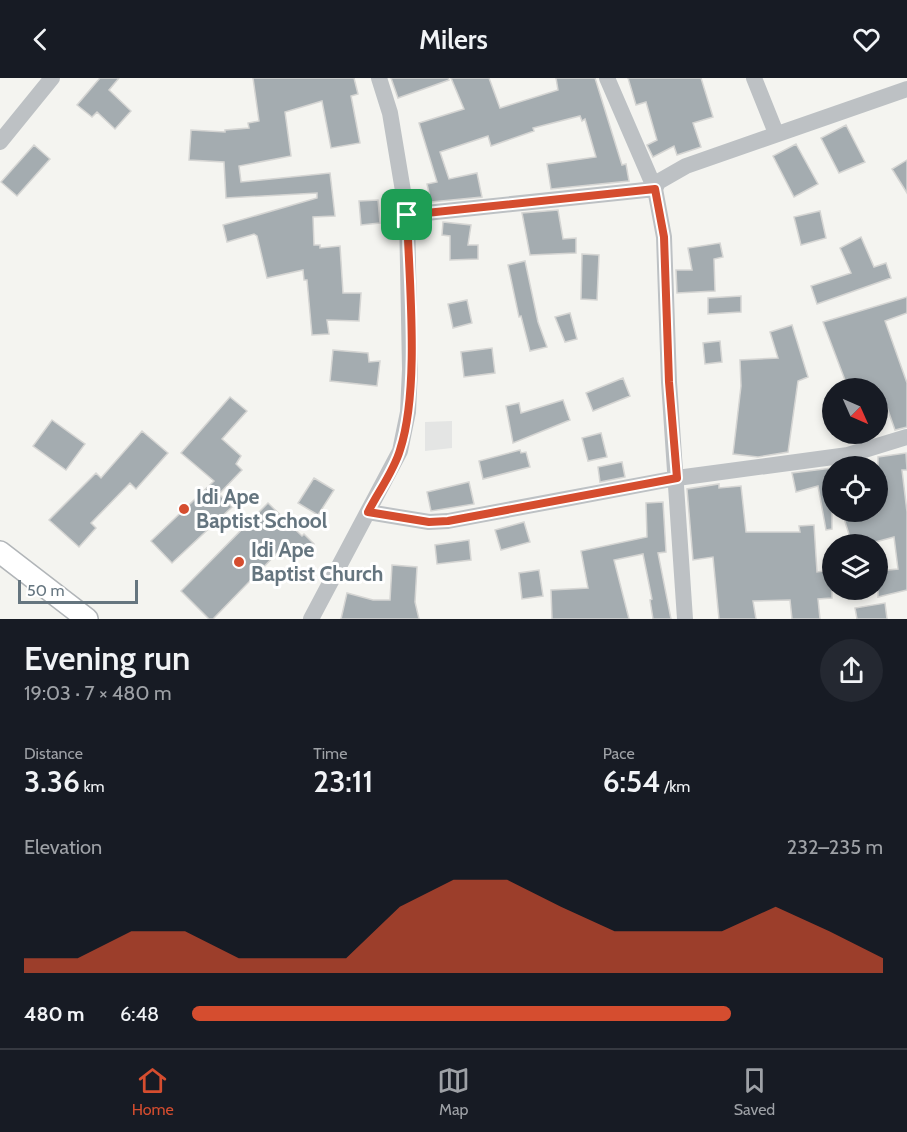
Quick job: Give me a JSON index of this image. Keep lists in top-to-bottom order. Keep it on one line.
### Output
{"places":["Idi Ape Baptist School","Idi Ape Baptist Church"],"scale_bar":"50 m","north":"bottom right","page":{"header":"Milers","scale":"50 m","heading":["Evening run","19:03 · 7 × 480 m"],"stats":[["Distance","3.36 km"],["Time","23:11"],["Pace","6:54 /km"]],"chart":["Elevation","232–235 m"],"list":[{"name":"480 m","note":"6:48"}],"tabs":["Home","Map","Saved"]}}
